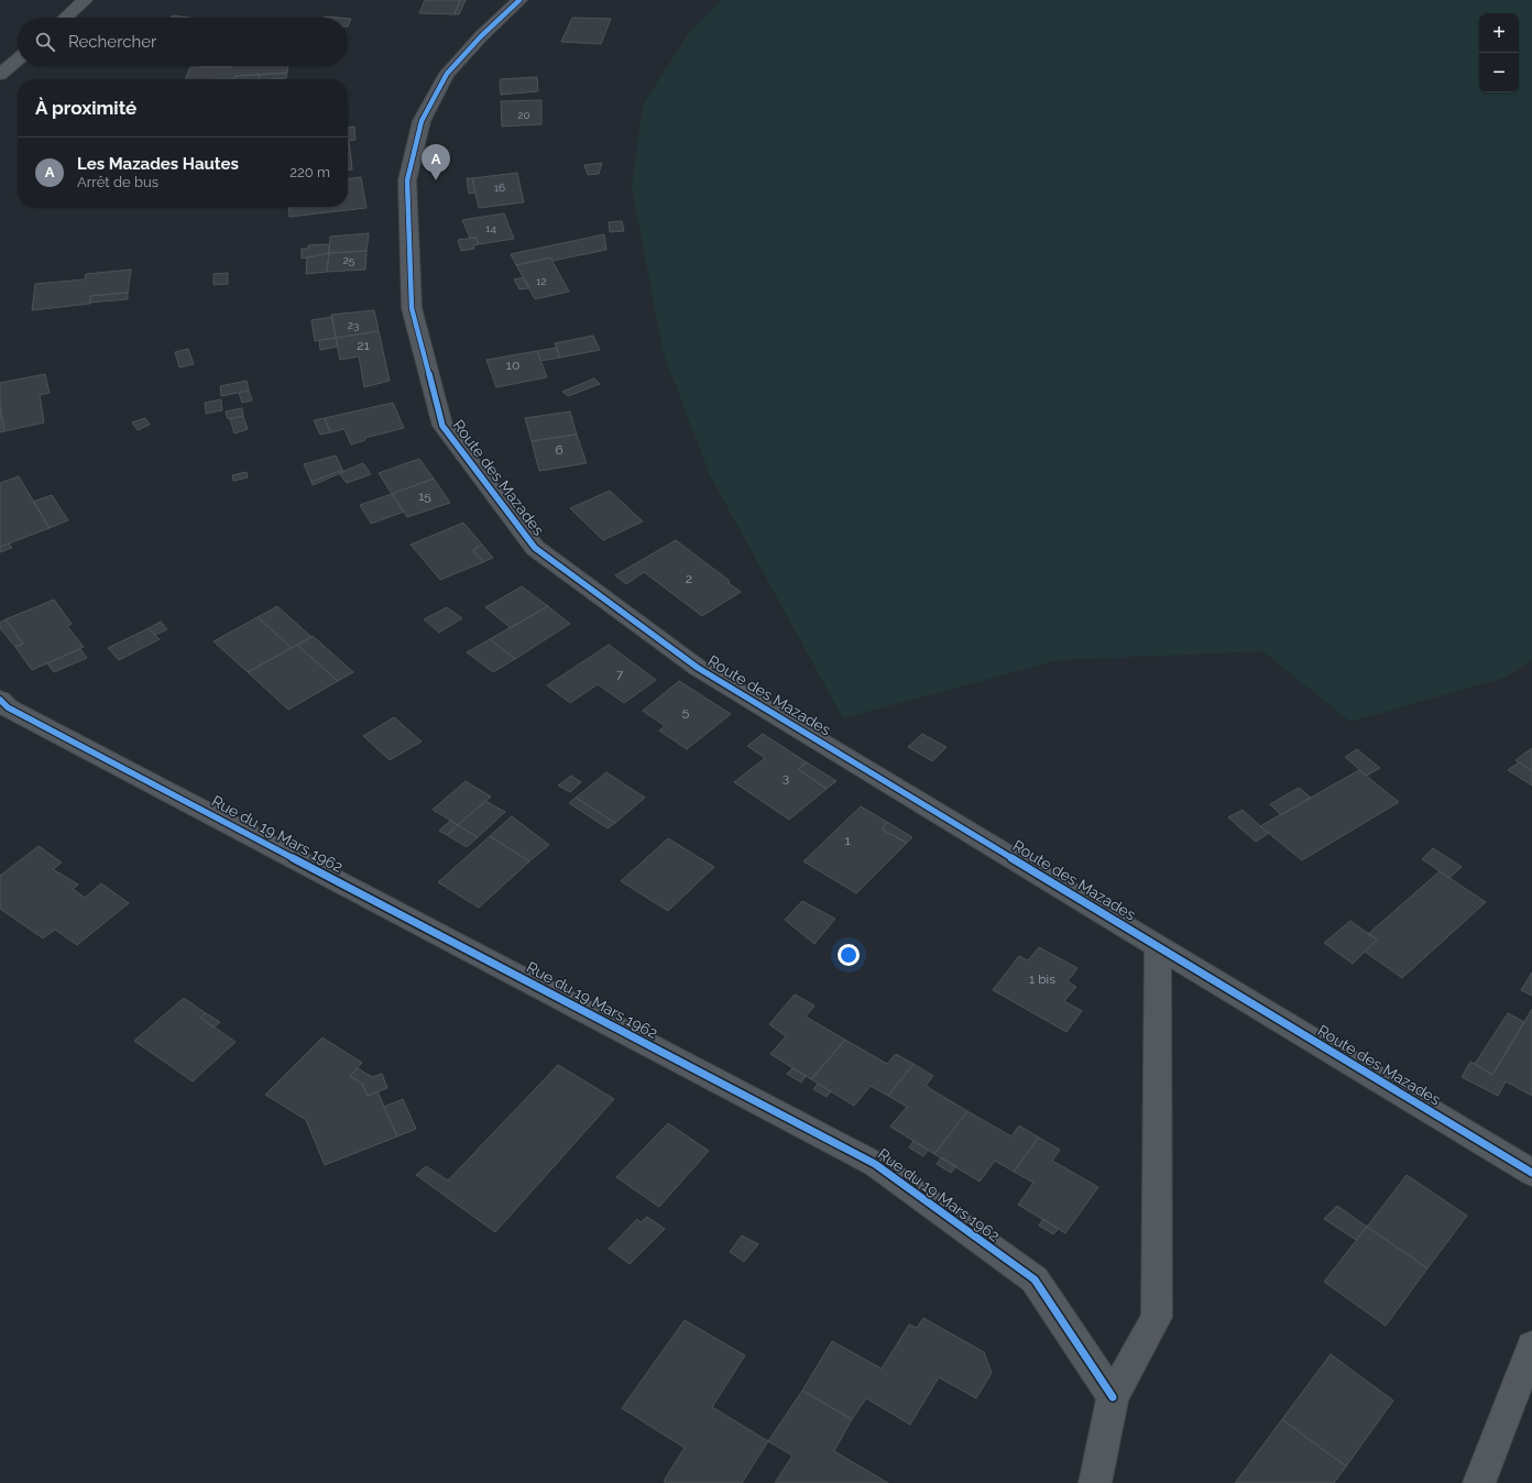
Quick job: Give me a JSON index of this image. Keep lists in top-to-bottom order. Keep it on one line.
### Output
{"streets":{"street":["Route des Mazades","Rue du 19 Mars 1962"]},"house_numbers":["20","16","14","25","12","23","21","10","6","15","2","7","5","3","1","1 bis"],"page":{"map_buttons":["+","−"],"search":"Rechercher","heading":"À proximité","list":[{"mark":"A","name":"Les Mazades Hautes","note":"Arrêt de bus","value":"220 m"}],"pins":"A"}}
